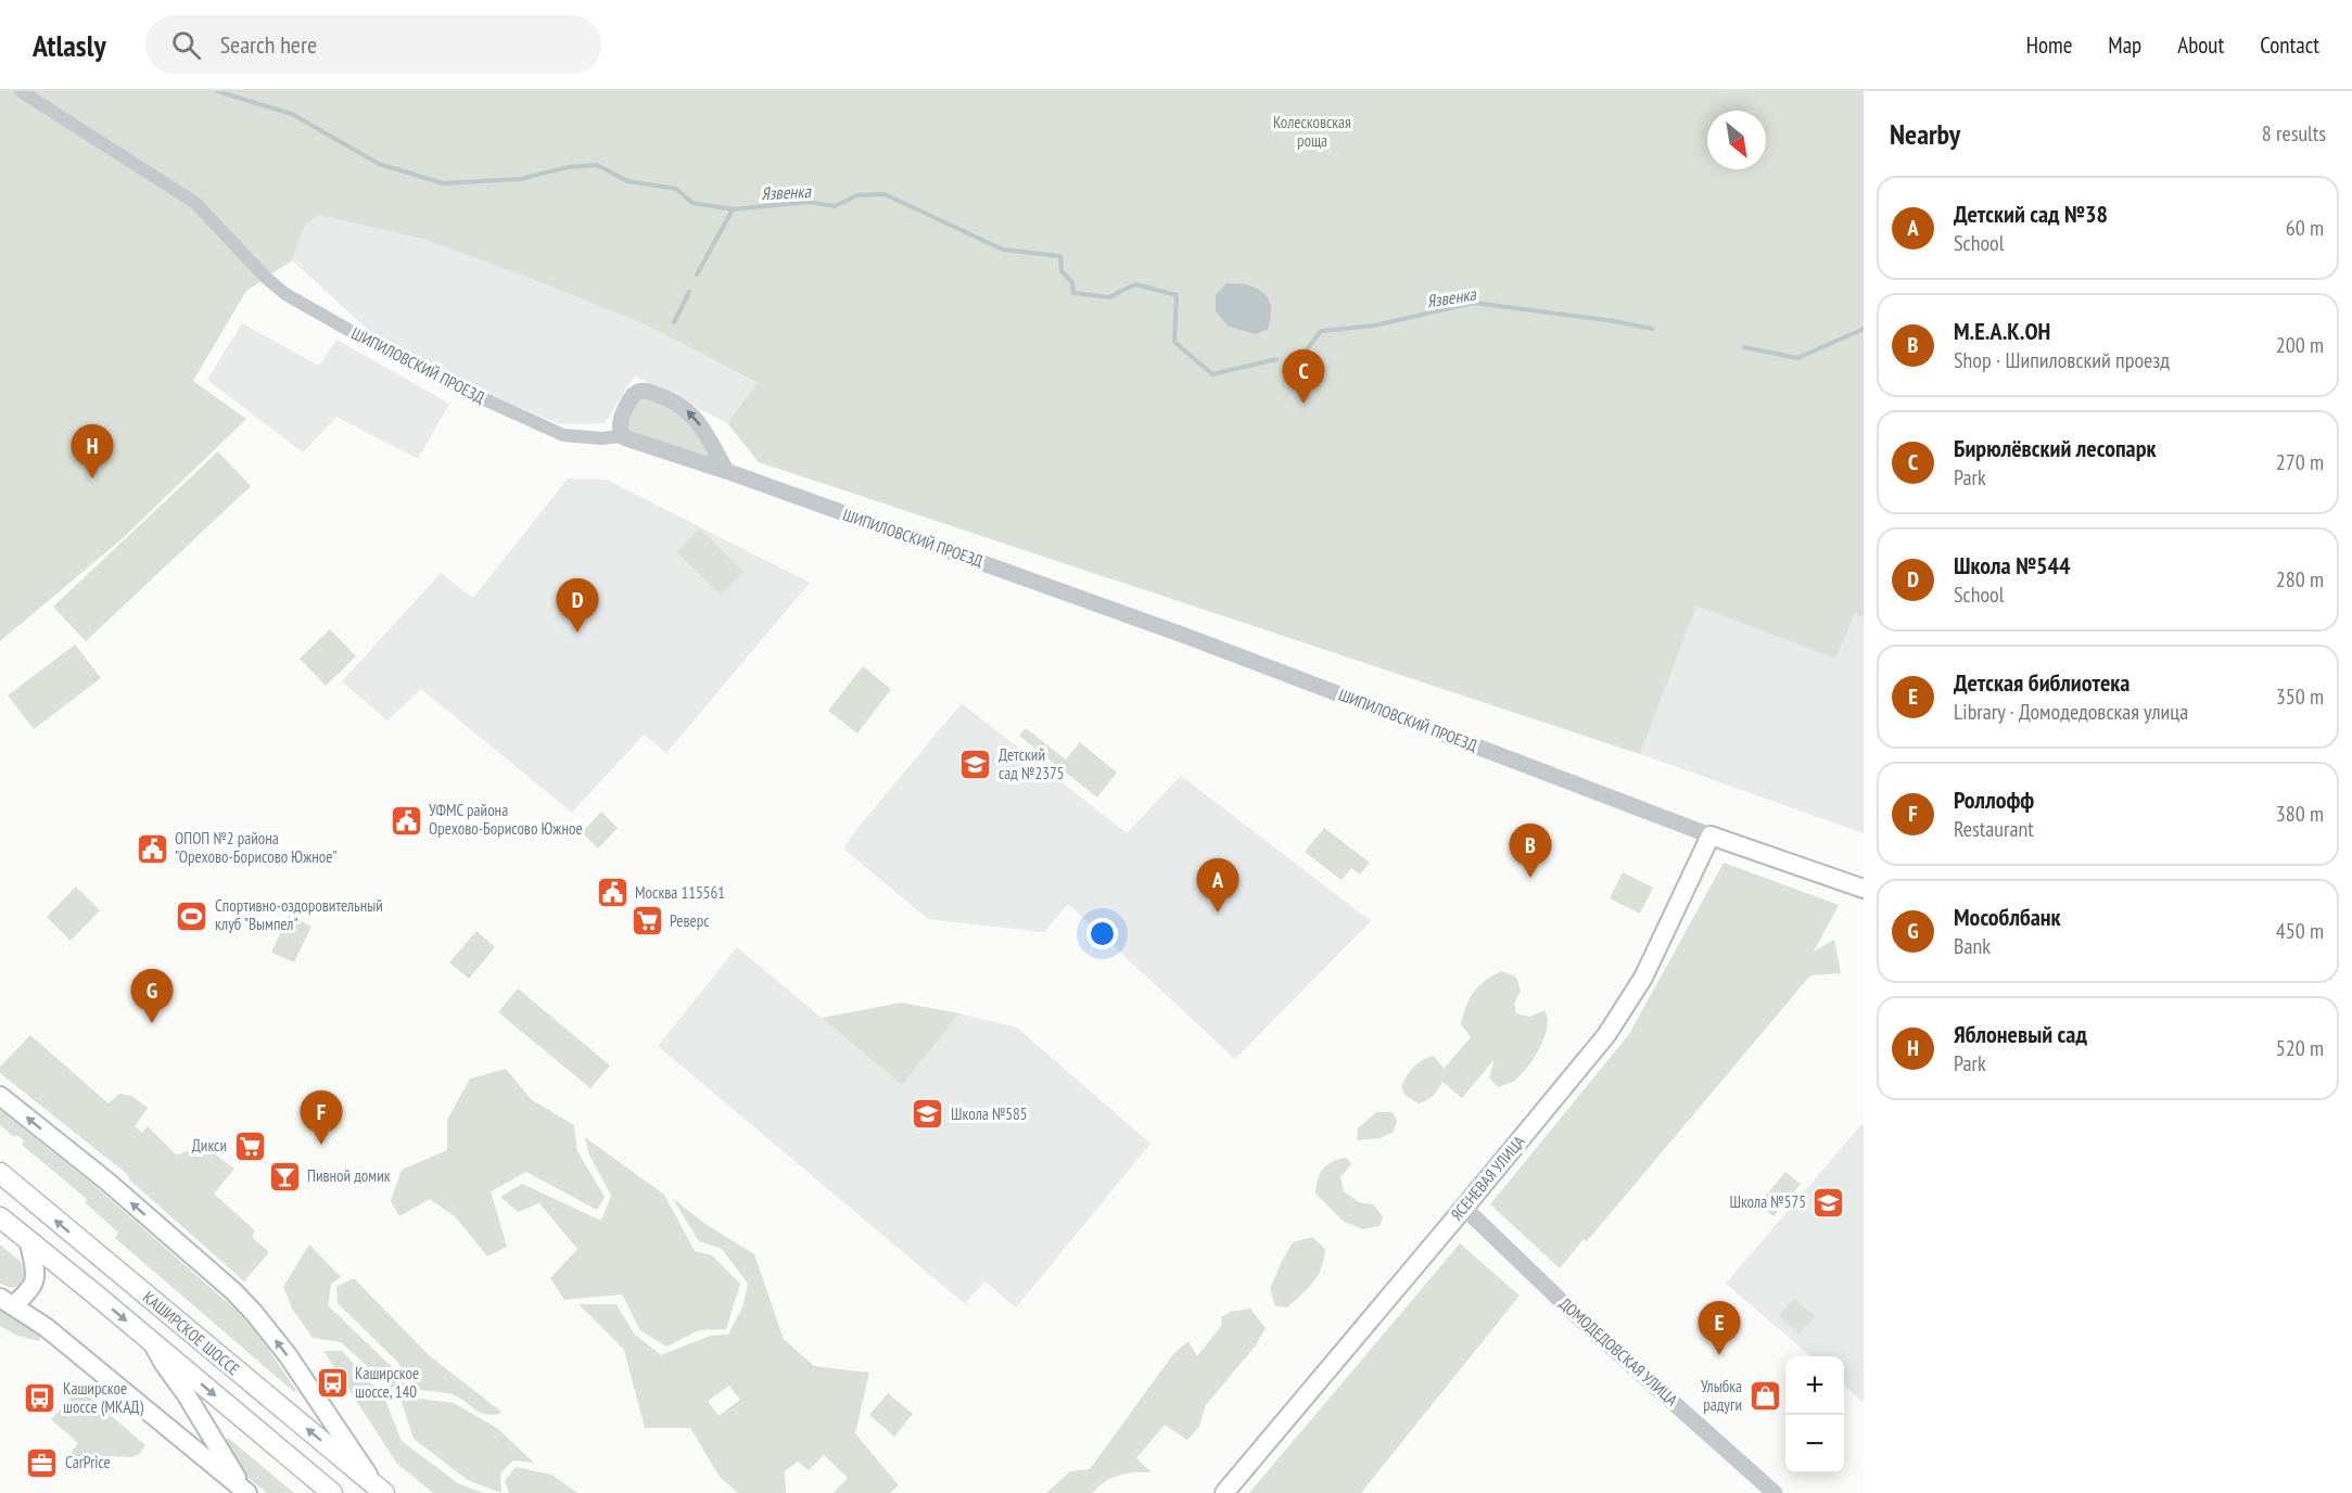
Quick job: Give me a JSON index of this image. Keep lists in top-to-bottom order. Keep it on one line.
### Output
{"streets":{"main road":["ШИПИЛОВСКИЙ ПРОЕЗД","ЯСЕНЕВАЯ УЛИЦА","КАШИРСКОЕ ШОССЕ"],"street":["ДОМОДЕДОВСКАЯ УЛИЦА"]},"crossings":[["ШИПИЛОВСКИЙ ПРОЕЗД","ЯСЕНЕВАЯ УЛИЦА"],["ЯСЕНЕВАЯ УЛИЦА","ДОМОДЕДОВСКАЯ УЛИЦА"]],"water":["Язвенка"],"parks":["Колесковская роща"],"places":{"school or university":["Детский сад №2375","Школа №585","Школа №575"],"public building":["УФМС района Орехово-Борисово Южное","ОПОП №2 района \"Орехово-Борисово Южное\"","Москва 115561"],"sports":["Спортивно-оздоровительный клуб \"Вымпел\""],"supermarket":["Реверс","Дикси"],"bar":["Пивной домик"],"bus stop":["Каширское шоссе, 140","Каширское шоссе (МКАД)"],"shop":["Улыбка радуги"],"office":["CarPrice"]},"north":"bottom right","page":{"header":"Atlasly","search":"Search here","nav":["Home","Map","About","Contact"],"heading":["Nearby","8 results"],"list":[{"mark":"A","name":"Детский сад №38","note":"School","value":"60 m"},{"mark":"B","name":"М.Е.А.К.ОН","note":"Shop · Шипиловский проезд","value":"200 m"},{"mark":"C","name":"Бирюлёвский лесопарк","note":"Park","value":"270 m"},{"mark":"D","name":"Школа №544","note":"School","value":"280 m"},{"mark":"E","name":"Детская библиотека","note":"Library · Домодедовская улица","value":"350 m"},{"mark":"F","name":"Роллофф","note":"Restaurant","value":"380 m"},{"mark":"G","name":"Мособлбанк","note":"Bank","value":"450 m"},{"mark":"H","name":"Яблоневый сад","note":"Park","value":"520 m"}],"pins":["C","H","D","B","A","G","F","E"],"map_buttons":["+","−"]}}
